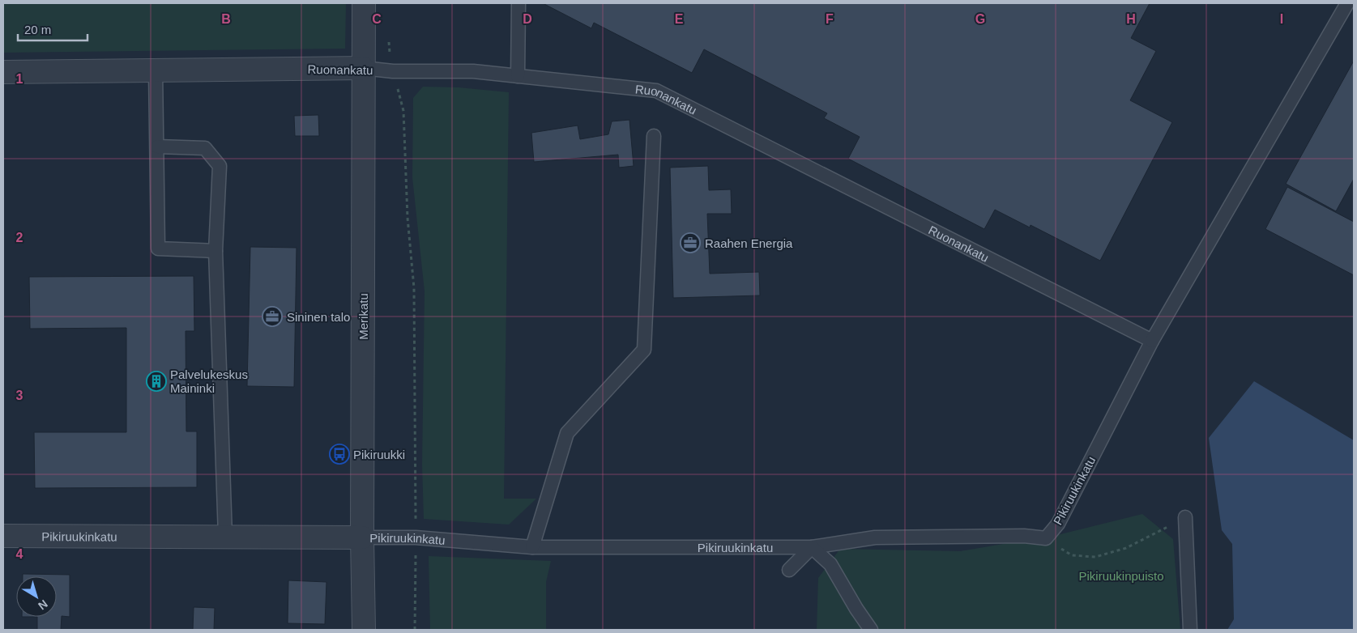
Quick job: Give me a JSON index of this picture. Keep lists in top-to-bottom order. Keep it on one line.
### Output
{"streets":{"street":["Ruonankatu","Merikatu","Pikiruukinkatu"]},"crossings":[["Ruonankatu","Merikatu"],["Ruonankatu","Pikiruukinkatu"],["Merikatu","Pikiruukinkatu"]],"parks":["Pikiruukinpuisto"],"places":{"office":["Raahen Energia","Sininen talo"],"building":["Palvelukeskus Maininki"],"bus stop":["Pikiruukki"]},"scale_bar":"20 m","north":"bottom right","grid":{"columns":["B","C","D","E","F","G","H","I"],"rows":["1","2","3","4"]}}
